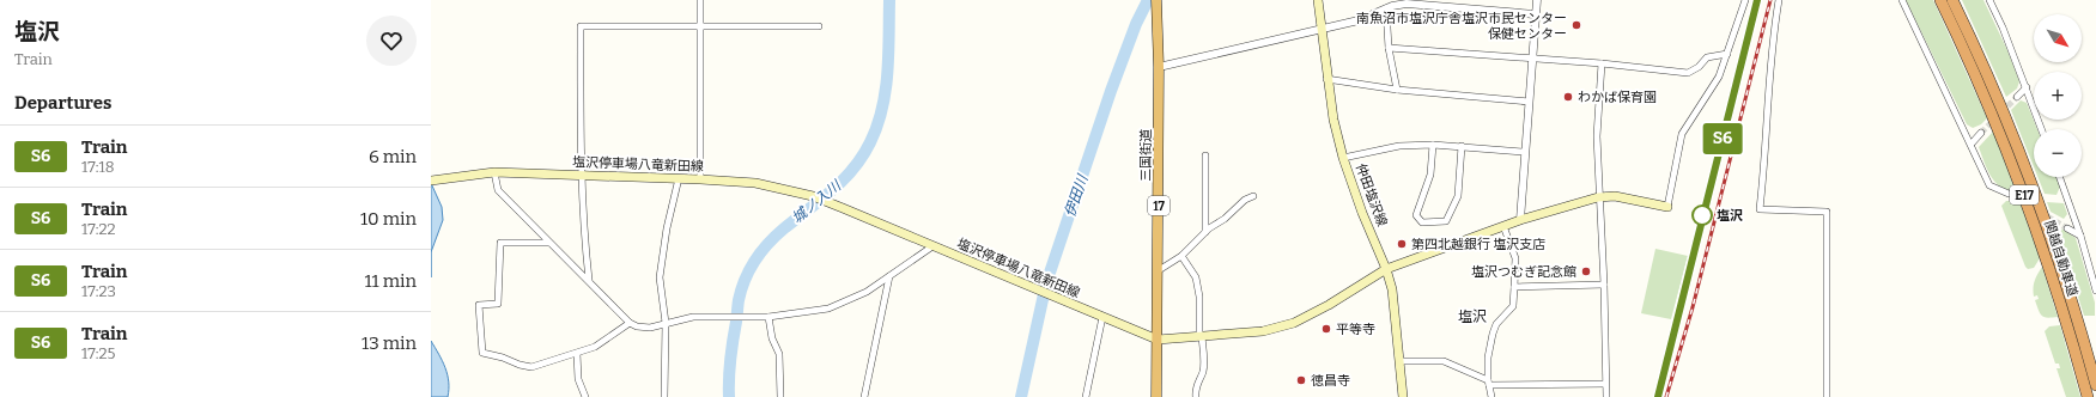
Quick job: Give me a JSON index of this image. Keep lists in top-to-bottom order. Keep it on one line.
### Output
{"streets":{"highway":["三国街道","E17","17","関越自動車道"],"main road":["塩沢停車場八竜新田線","仲田塩沢線"]},"crossings":[["三国街道","塩沢停車場八竜新田線"]],"districts":["塩沢"],"water":["伊田川","城ノ入川"],"places":["南魚沼市塩沢庁舎塩沢市民センター 保健センター","わかば保育園","塩沢","第四北越銀行 塩沢支店","塩沢つむぎ記念館","平等寺","徳昌寺"],"north":"bottom right","page":{"heading":[["塩沢","Train"],"Departures"],"on_map":"S6","map_buttons":["+","−"],"list":[{"mark":"S6","name":"Train","note":"17:18","value":"6 min"},{"mark":"S6","name":"Train","note":"17:22","value":"10 min"},{"mark":"S6","name":"Train","note":"17:23","value":"11 min"},{"mark":"S6","name":"Train","note":"17:25","value":"13 min"}]}}
